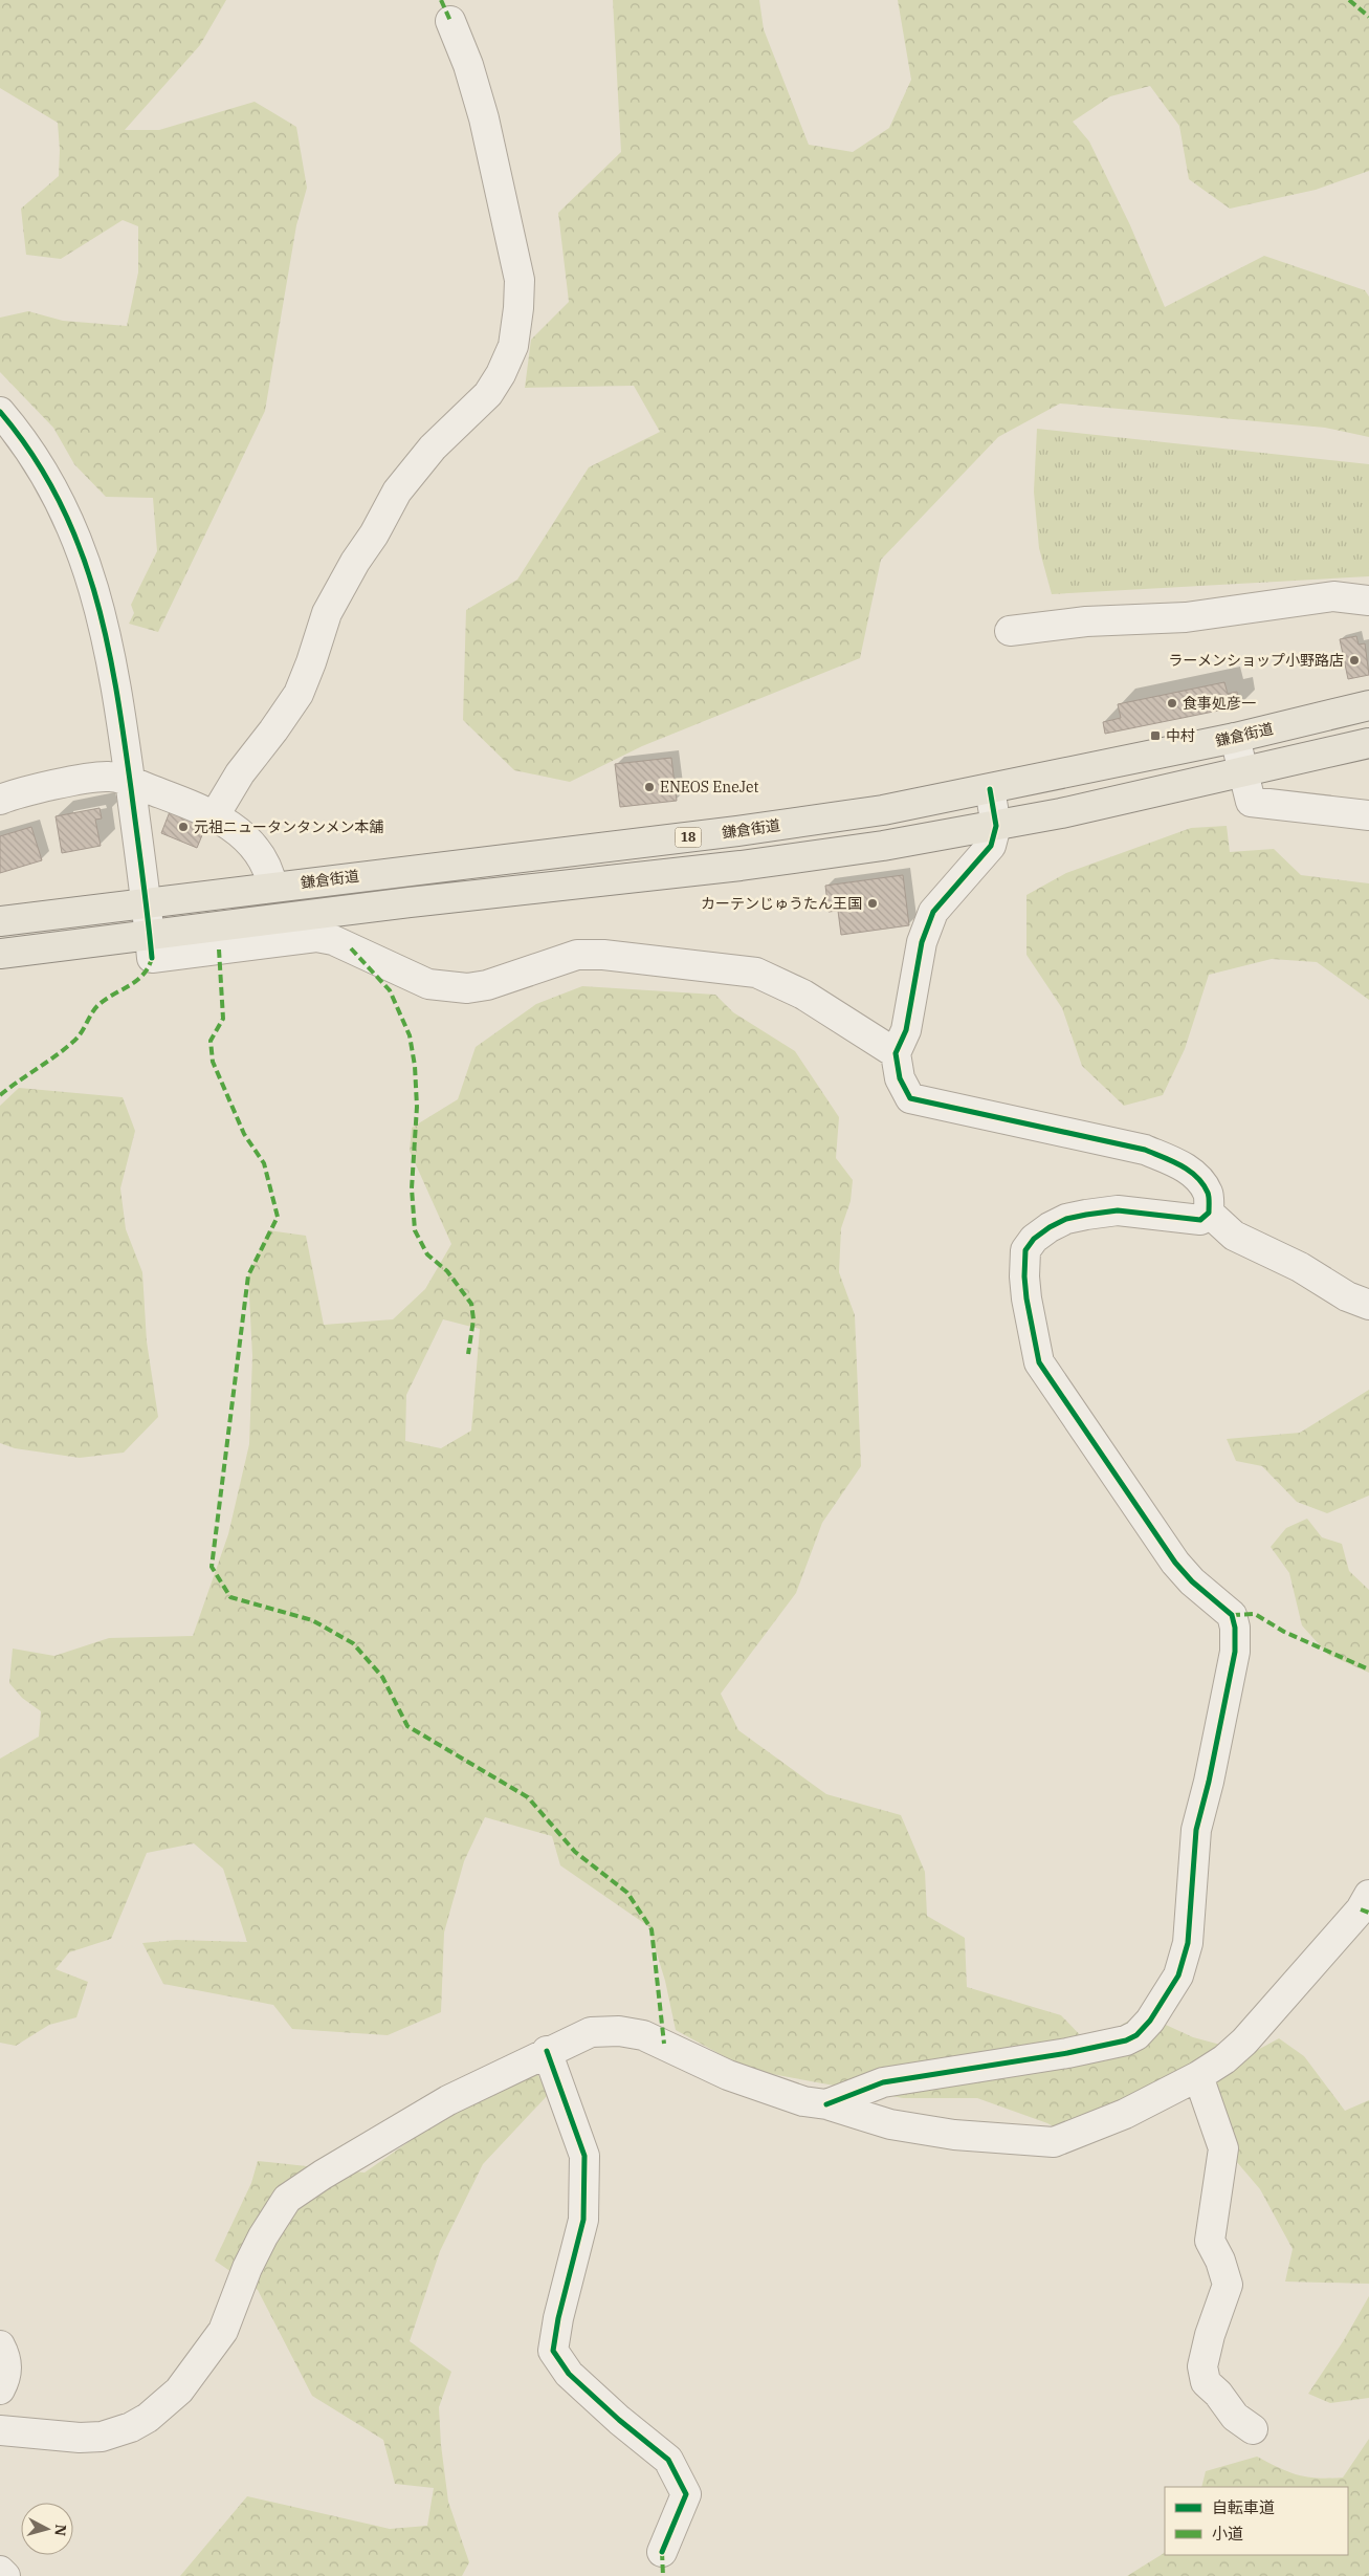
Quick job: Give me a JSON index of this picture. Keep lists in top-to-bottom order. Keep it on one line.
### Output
{"streets":{"main road":["鎌倉街道","18"]},"places":{"other":["ラーメンショップ小野路店","食事処彦一","ENEOS EneJet","元祖ニュータンタンメン本舗","カーテンじゅうたん王国"],"transit":["中村"]},"legend":["自転車道","小道"],"north":"right"}
